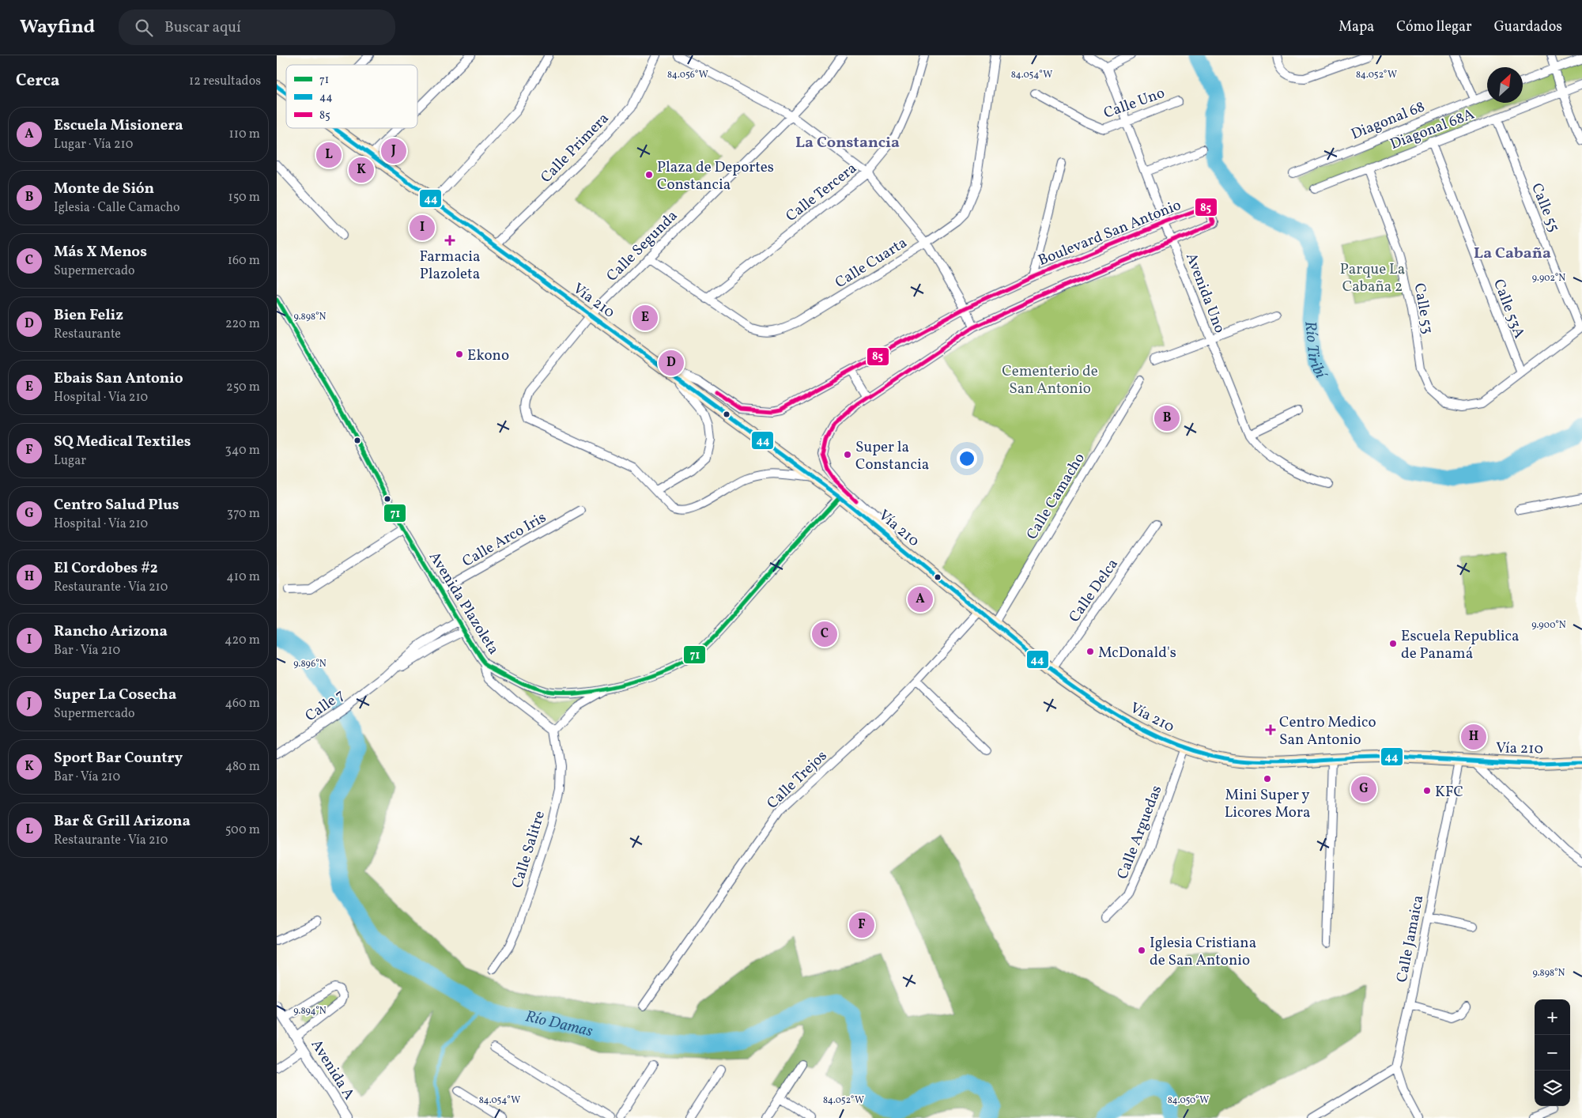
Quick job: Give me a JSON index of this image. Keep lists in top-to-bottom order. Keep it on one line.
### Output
{"streets":{"main road":["Vía 210"],"street":["Calle Uno","Diagonal 68","Diagonal 68A","Calle Primera","Calle Tercera","Calle 55","Boulevard San Antonio","Calle Segunda","Calle Cuarta","Avenida Uno","Calle 53","Calle 53A","Calle Camacho","Calle Arco Iris","Calle Delca","Avenida Plazoleta","Calle 7","Calle Trejos","Calle Arguedas","Calle Salitre","Calle Jamaica","Avenida A"]},"crossings":[["Calle Uno","Avenida Uno"],["Diagonal 68A","Calle 55"],["Diagonal 68A","Calle 53"],["Diagonal 68A","Calle 53A"],["Calle Primera","Vía 210"],["Calle Tercera","Calle Cuarta"],["Boulevard San Antonio","Avenida Uno"],["Boulevard San Antonio","Vía 210"],["Calle Segunda","Calle Cuarta"],["Calle Segunda","Vía 210"],["Vía 210","Calle Camacho"],["Vía 210","Calle Delca"],["Vía 210","Avenida Plazoleta"],["Vía 210","Calle Trejos"],["Vía 210","Calle Arguedas"],["Vía 210","Calle Jamaica"],["Calle 53","Calle 53A"],["Calle Arco Iris","Avenida Plazoleta"],["Avenida Plazoleta","Calle 7"]],"districts":["La Constancia","La Cabaña"],"water":["Río Tiribí","Río Damas"],"parks":["Parque La Cabaña 2","Cementerio de San Antonio"],"places":{"other":["Plaza de Deportes Constancia","Ekono","Super la Constancia","Escuela Republica de Panamá","McDonald's","Mini Super y Licores Mora","KFC","Iglesia Cristiana de San Antonio"],"health":["Farmacia Plazoleta","Centro Medico San Antonio"]},"lines":["transit line 44","transit line 85","transit line 71"],"legend":["71","44","85"],"north":"top right","page":{"header":"Wayfind","search":"Buscar aquí","nav":["Mapa","Cómo llegar","Guardados"],"heading":["Cerca","12 resultados"],"list":[{"mark":"A","name":"Escuela Misionera","note":"Lugar · Vía 210","value":"110 m"},{"mark":"B","name":"Monte de Sión","note":"Iglesia · Calle Camacho","value":"150 m"},{"mark":"C","name":"Más X Menos","note":"Supermercado","value":"160 m"},{"mark":"D","name":"Bien Feliz","note":"Restaurante","value":"220 m"},{"mark":"E","name":"Ebais San Antonio","note":"Hospital · Vía 210","value":"250 m"},{"mark":"F","name":"SQ Medical Textiles","note":"Lugar","value":"340 m"},{"mark":"G","name":"Centro Salud Plus","note":"Hospital · Vía 210","value":"370 m"},{"mark":"H","name":"El Cordobes #2","note":"Restaurante · Vía 210","value":"410 m"},{"mark":"I","name":"Rancho Arizona","note":"Bar · Vía 210","value":"420 m"},{"mark":"J","name":"Super La Cosecha","note":"Supermercado","value":"460 m"},{"mark":"K","name":"Sport Bar Country","note":"Bar · Vía 210","value":"480 m"},{"mark":"L","name":"Bar & Grill Arizona","note":"Restaurante · Vía 210","value":"500 m"}],"pins":["J","L","K","I","E","D","B","A","C","H","G","F"],"map_buttons":["+","−"]},"coordinates":["84.056°W","84.054°W","84.052°W","9.902°N","9.898°N","9.900°N","9.896°N","9.894°N","84.050°W"]}
